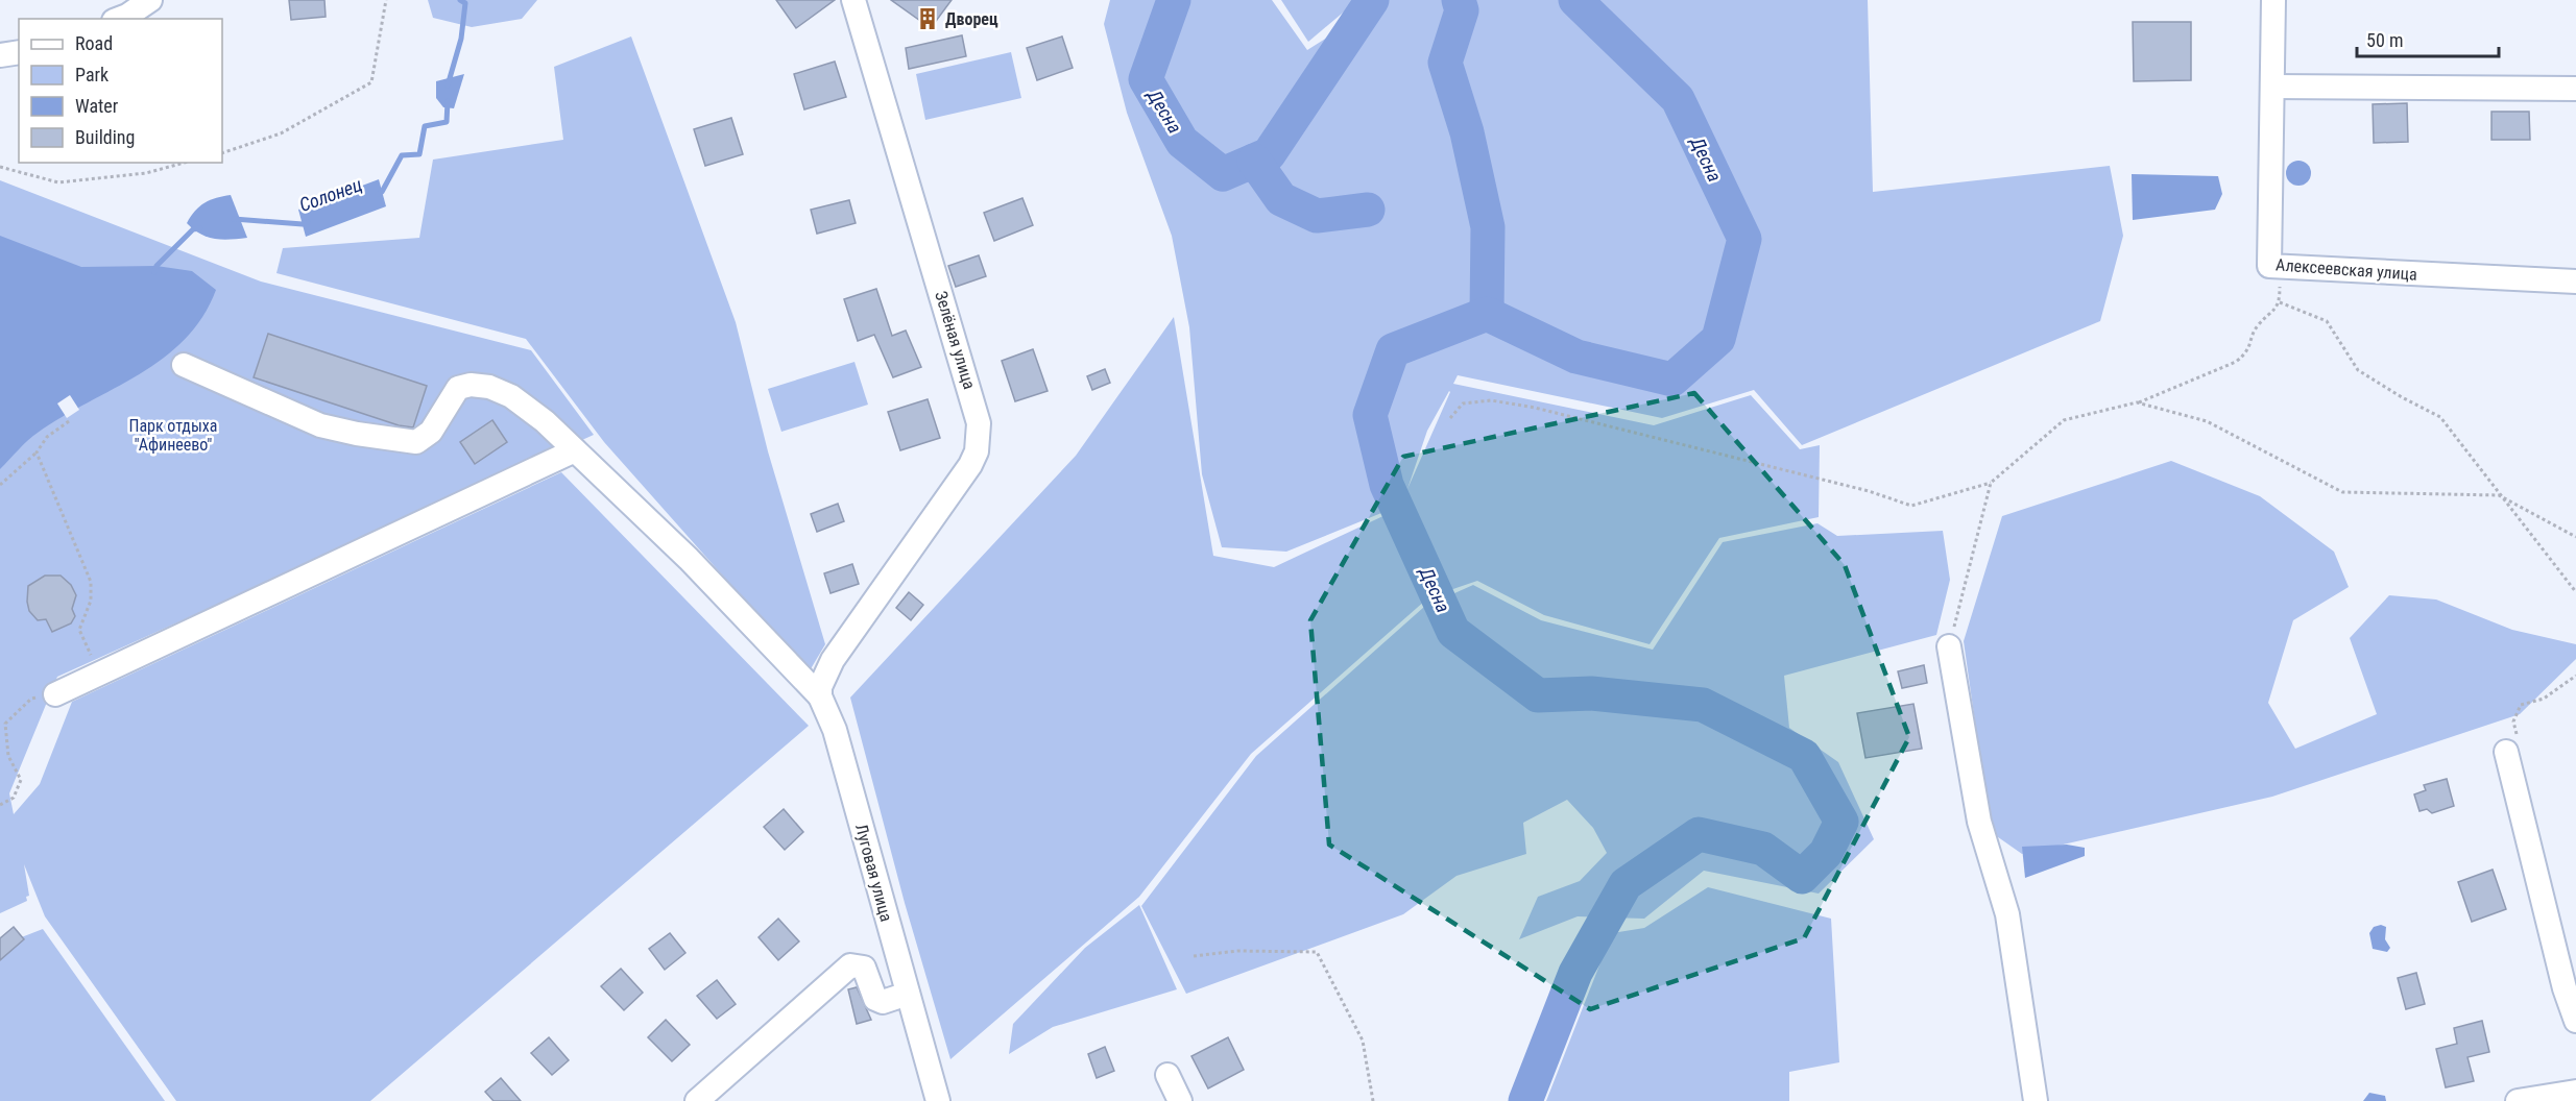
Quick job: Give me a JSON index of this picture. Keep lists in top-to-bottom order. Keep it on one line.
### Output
{"streets":{"street":["Алексеевская улица","Зелёная улица","Луговая улица"]},"crossings":[["Зелёная улица","Луговая улица"]],"water":["Десна","Солонец"],"parks":["Парк отдыха \"Афинеево\""],"places":{"building":["Дворец"]},"legend":["Road","Park","Water","Building"],"scale_bar":"50 m"}
